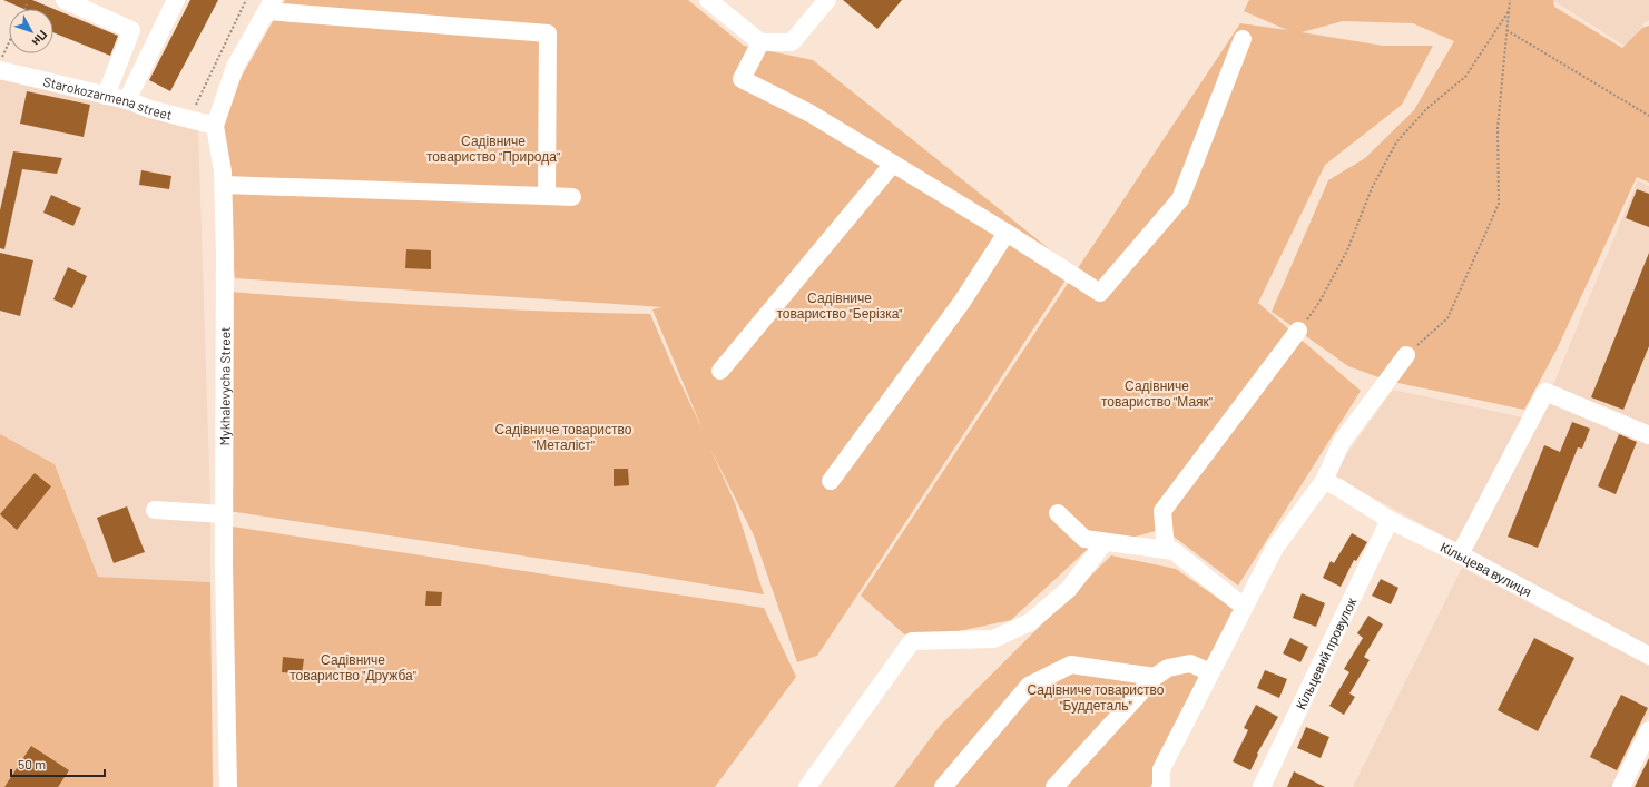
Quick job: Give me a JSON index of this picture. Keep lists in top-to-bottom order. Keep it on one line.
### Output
{"streets":{"street":["Starokozarmena street","Mykhalevycha Street","Кільцева вулиця","Кільцевий провулок"]},"crossings":[["Starokozarmena street","Mykhalevycha Street"],["Кільцева вулиця","Кільцевий провулок"]],"parks":["Садівниче товариство \"Природа\"","Садівниче товариство \"Берізка\"","Садівниче товариство \"Маяк\"","Садівниче товариство \"Металіст\"","Садівниче товариство \"Дружба\"","Садівниче товариство \"Буддеталь\""],"scale_bar":"50 m","north":"bottom right"}
